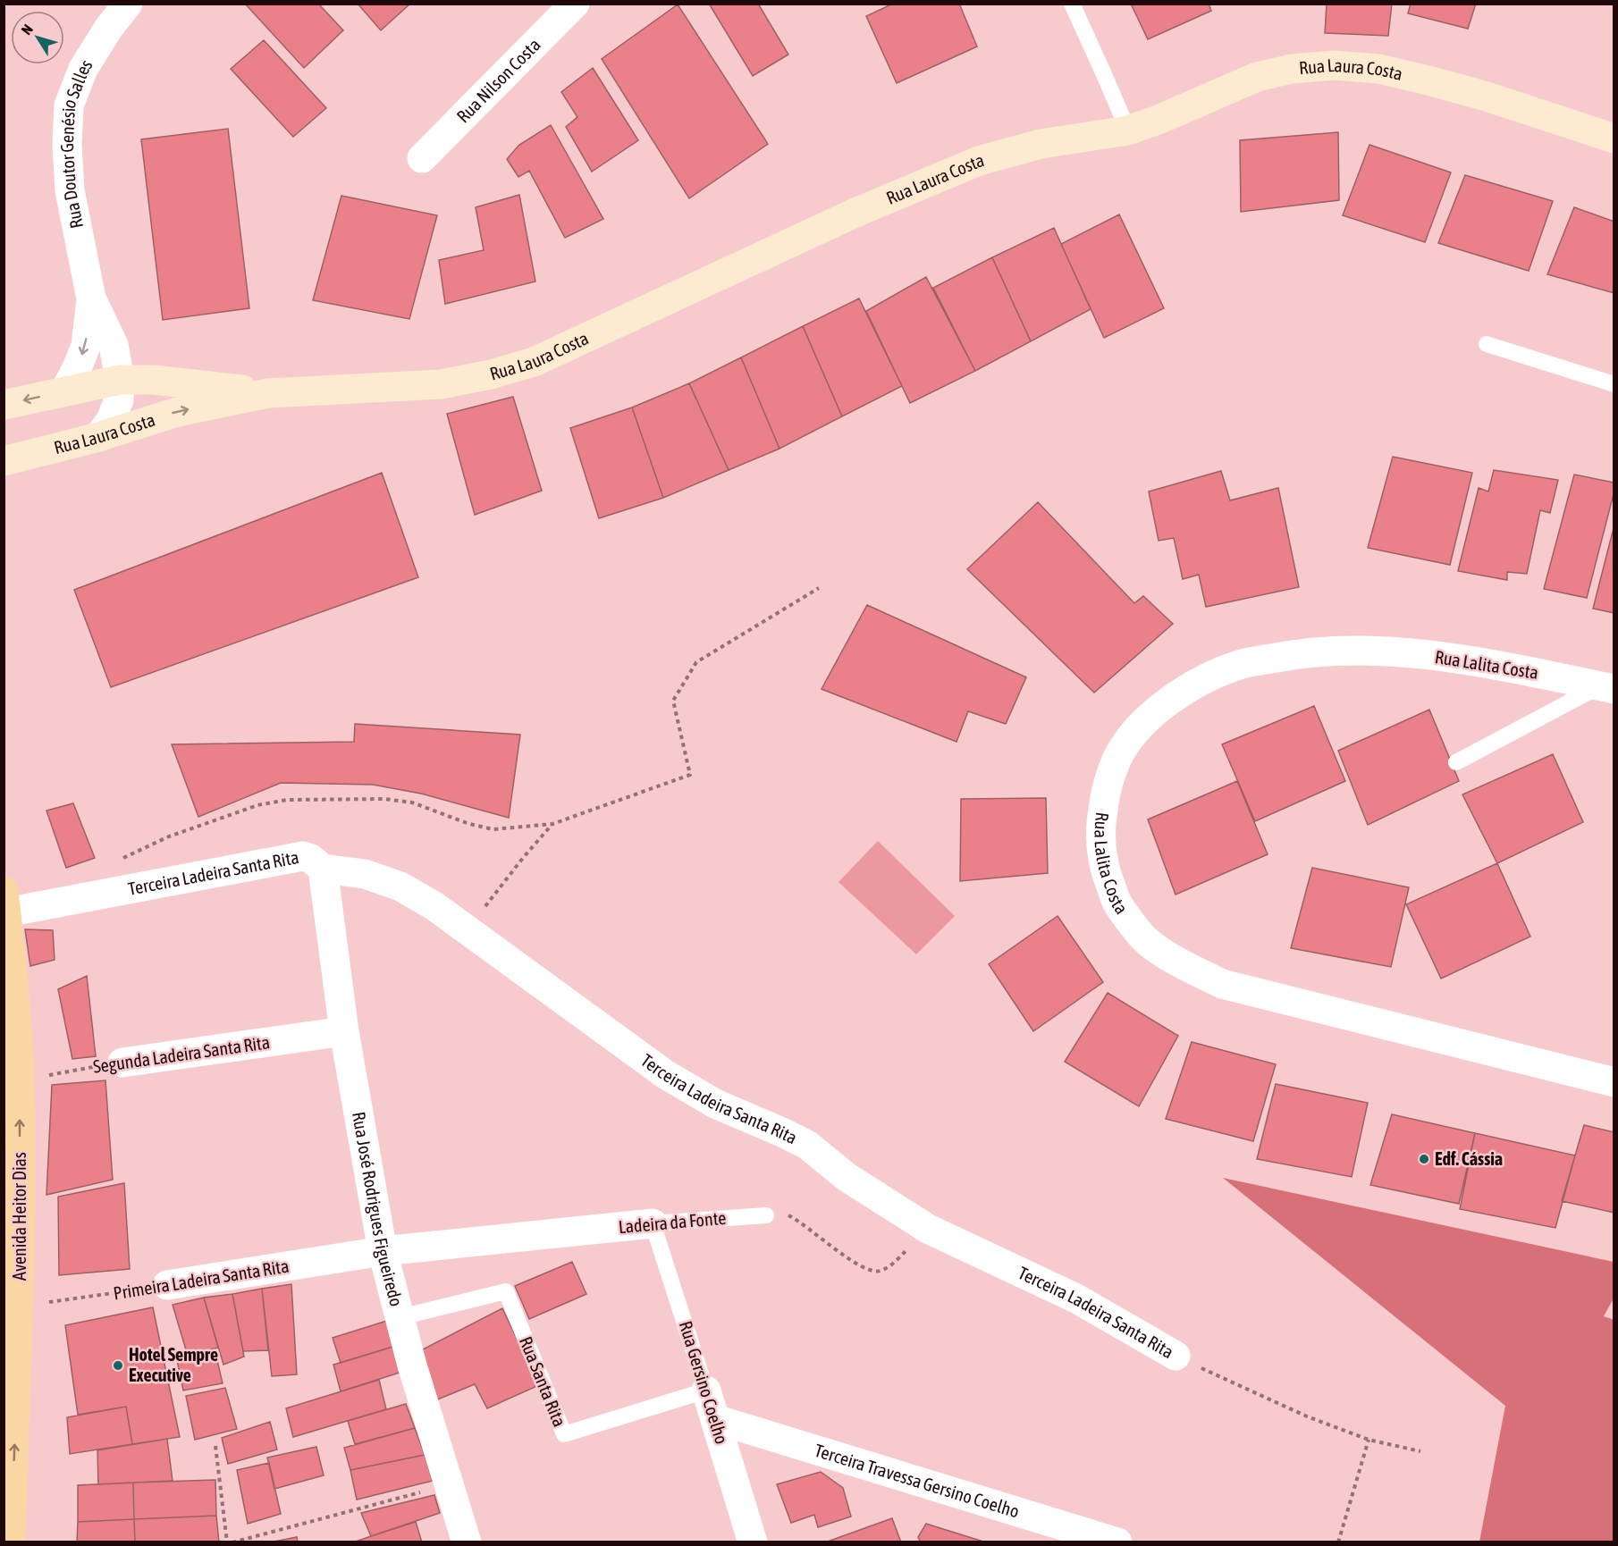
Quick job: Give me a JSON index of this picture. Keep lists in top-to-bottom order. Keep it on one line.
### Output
{"streets":{"main road":["Avenida Heitor Dias"],"street":["Rua Laura Costa","Rua Nilson Costa","Rua Doutor Genésio Salles","Rua Lalita Costa","Terceira Ladeira Santa Rita","Segunda Ladeira Santa Rita","Rua José Rodrigues Figueiredo","Ladeira da Fonte","Primeira Ladeira Santa Rita","Rua Gersino Coelho","Terceira Travessa Gersino Coelho"],"lane":["Rua Santa Rita"]},"crossings":[["Rua Laura Costa","Rua Doutor Genésio Salles"],["Terceira Ladeira Santa Rita","Rua José Rodrigues Figueiredo"],["Terceira Ladeira Santa Rita","Avenida Heitor Dias"],["Segunda Ladeira Santa Rita","Rua José Rodrigues Figueiredo"],["Segunda Ladeira Santa Rita","Avenida Heitor Dias"],["Rua José Rodrigues Figueiredo","Ladeira da Fonte"],["Rua José Rodrigues Figueiredo","Primeira Ladeira Santa Rita"],["Rua José Rodrigues Figueiredo","Rua Santa Rita"],["Avenida Heitor Dias","Primeira Ladeira Santa Rita"],["Ladeira da Fonte","Primeira Ladeira Santa Rita"],["Ladeira da Fonte","Rua Gersino Coelho"],["Rua Santa Rita","Rua Gersino Coelho"],["Rua Gersino Coelho","Terceira Travessa Gersino Coelho"]],"one_way":["Avenida Heitor Dias"],"places":["Edf. Cássia","Hotel Sempre Executive"],"north":"top left"}
